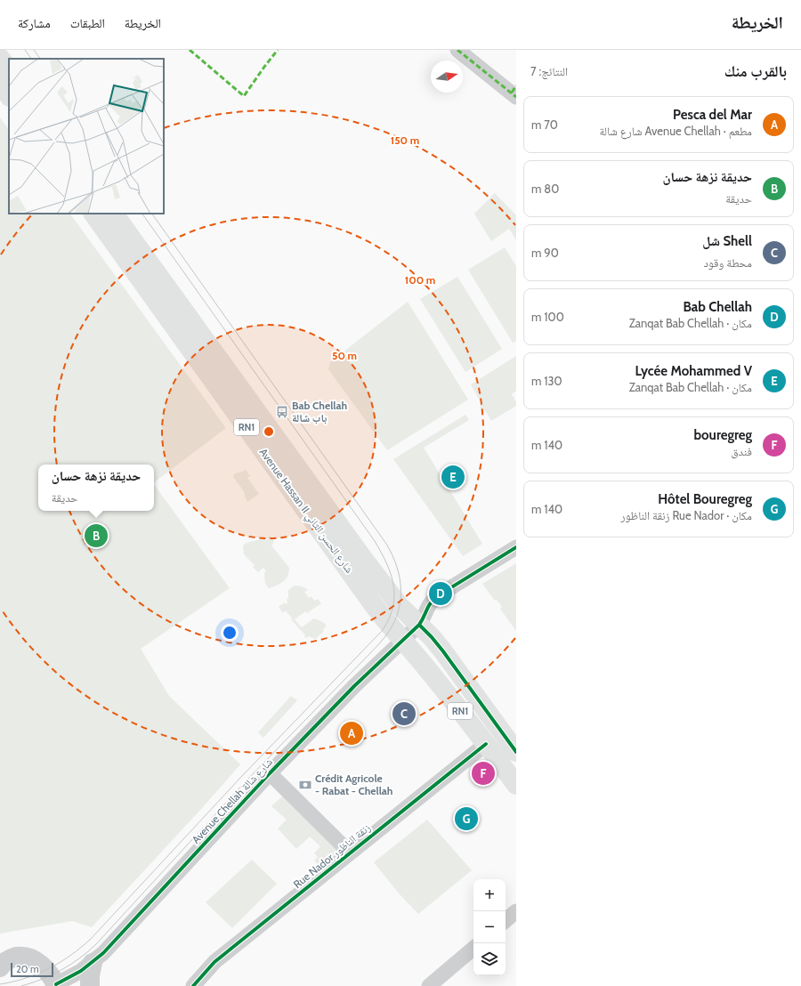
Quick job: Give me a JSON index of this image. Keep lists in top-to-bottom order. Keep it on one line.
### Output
{"streets":{"main road":["RN1","Avenue Hassan II شارع الحسن الثاني"],"street":["Avenue Chellah شارع شالة","Rue Nador زنقة الناظور"]},"crossings":[["Avenue Hassan II شارع الحسن الثاني","Avenue Chellah شارع شالة"],["Avenue Hassan II شارع الحسن الثاني","Rue Nador زنقة الناظور"]],"places":{"bus stop":["Bab Chellah باب شالة"],"bank":["Crédit Agricole - Rabat - Chellah"]},"scale_bar":"20 m","north":"right","page":{"header":"الخريطة","nav":["الخريطة","الطبقات","مشاركة"],"heading":["بالقرب منك","النتائج: 7"],"list":[{"mark":"A","name":"Pesca del Mar","note":"مطعم · Avenue Chellah شارع شالة","value":"70 m"},{"mark":"B","name":"حديقة نزهة حسان","note":"حديقة","value":"80 m"},{"mark":"C","name":"Shell شل","note":"محطة وقود","value":"90 m"},{"mark":"D","name":"Bab Chellah","note":"مكان · Zanqat Bab Chellah","value":"100 m"},{"mark":"E","name":"Lycée Mohammed V","note":"مكان · Zanqat Bab Chellah","value":"130 m"},{"mark":"F","name":"bouregreg","note":"فندق","value":"140 m"},{"mark":"G","name":"Hôtel Bouregreg","note":"مكان · Rue Nador زنقة الناظور","value":"140 m"}],"pins":["E","B","D","C","A","F","G"],"popup":["حديقة نزهة حسان","حديقة"],"map_buttons":["+","−"],"scale":"20 m"},"rings":["150 m","100 m","50 m"]}
